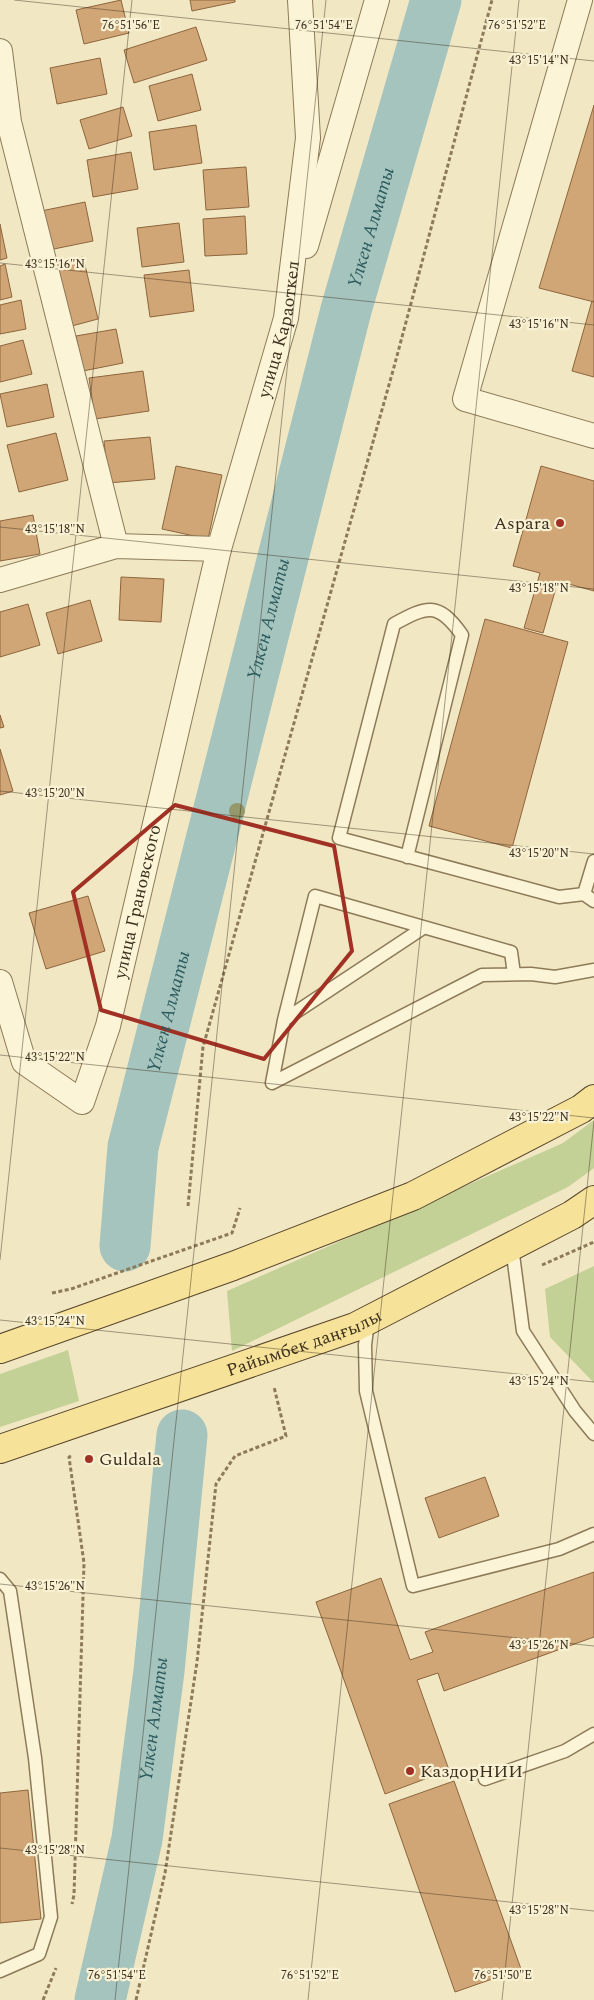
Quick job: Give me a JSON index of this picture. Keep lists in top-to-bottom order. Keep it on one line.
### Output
{"streets":{"main road":["Райымбек даңғылы"],"street":["улица Караоткел","улица Грановского"]},"crossings":[["улица Караоткел","улица Грановского"]],"water":["Үлкен Алматы"],"places":["Aspara","Guldala","КаздорНИИ"],"coordinates":["76°51'56\"E","76°51'54\"E","76°51'52\"E","43°15'14\"N","43°15'16\"N","43°15'18\"N","43°15'20\"N","43°15'22\"N","43°15'24\"N","43°15'26\"N","43°15'28\"N","76°51'50\"E"]}
